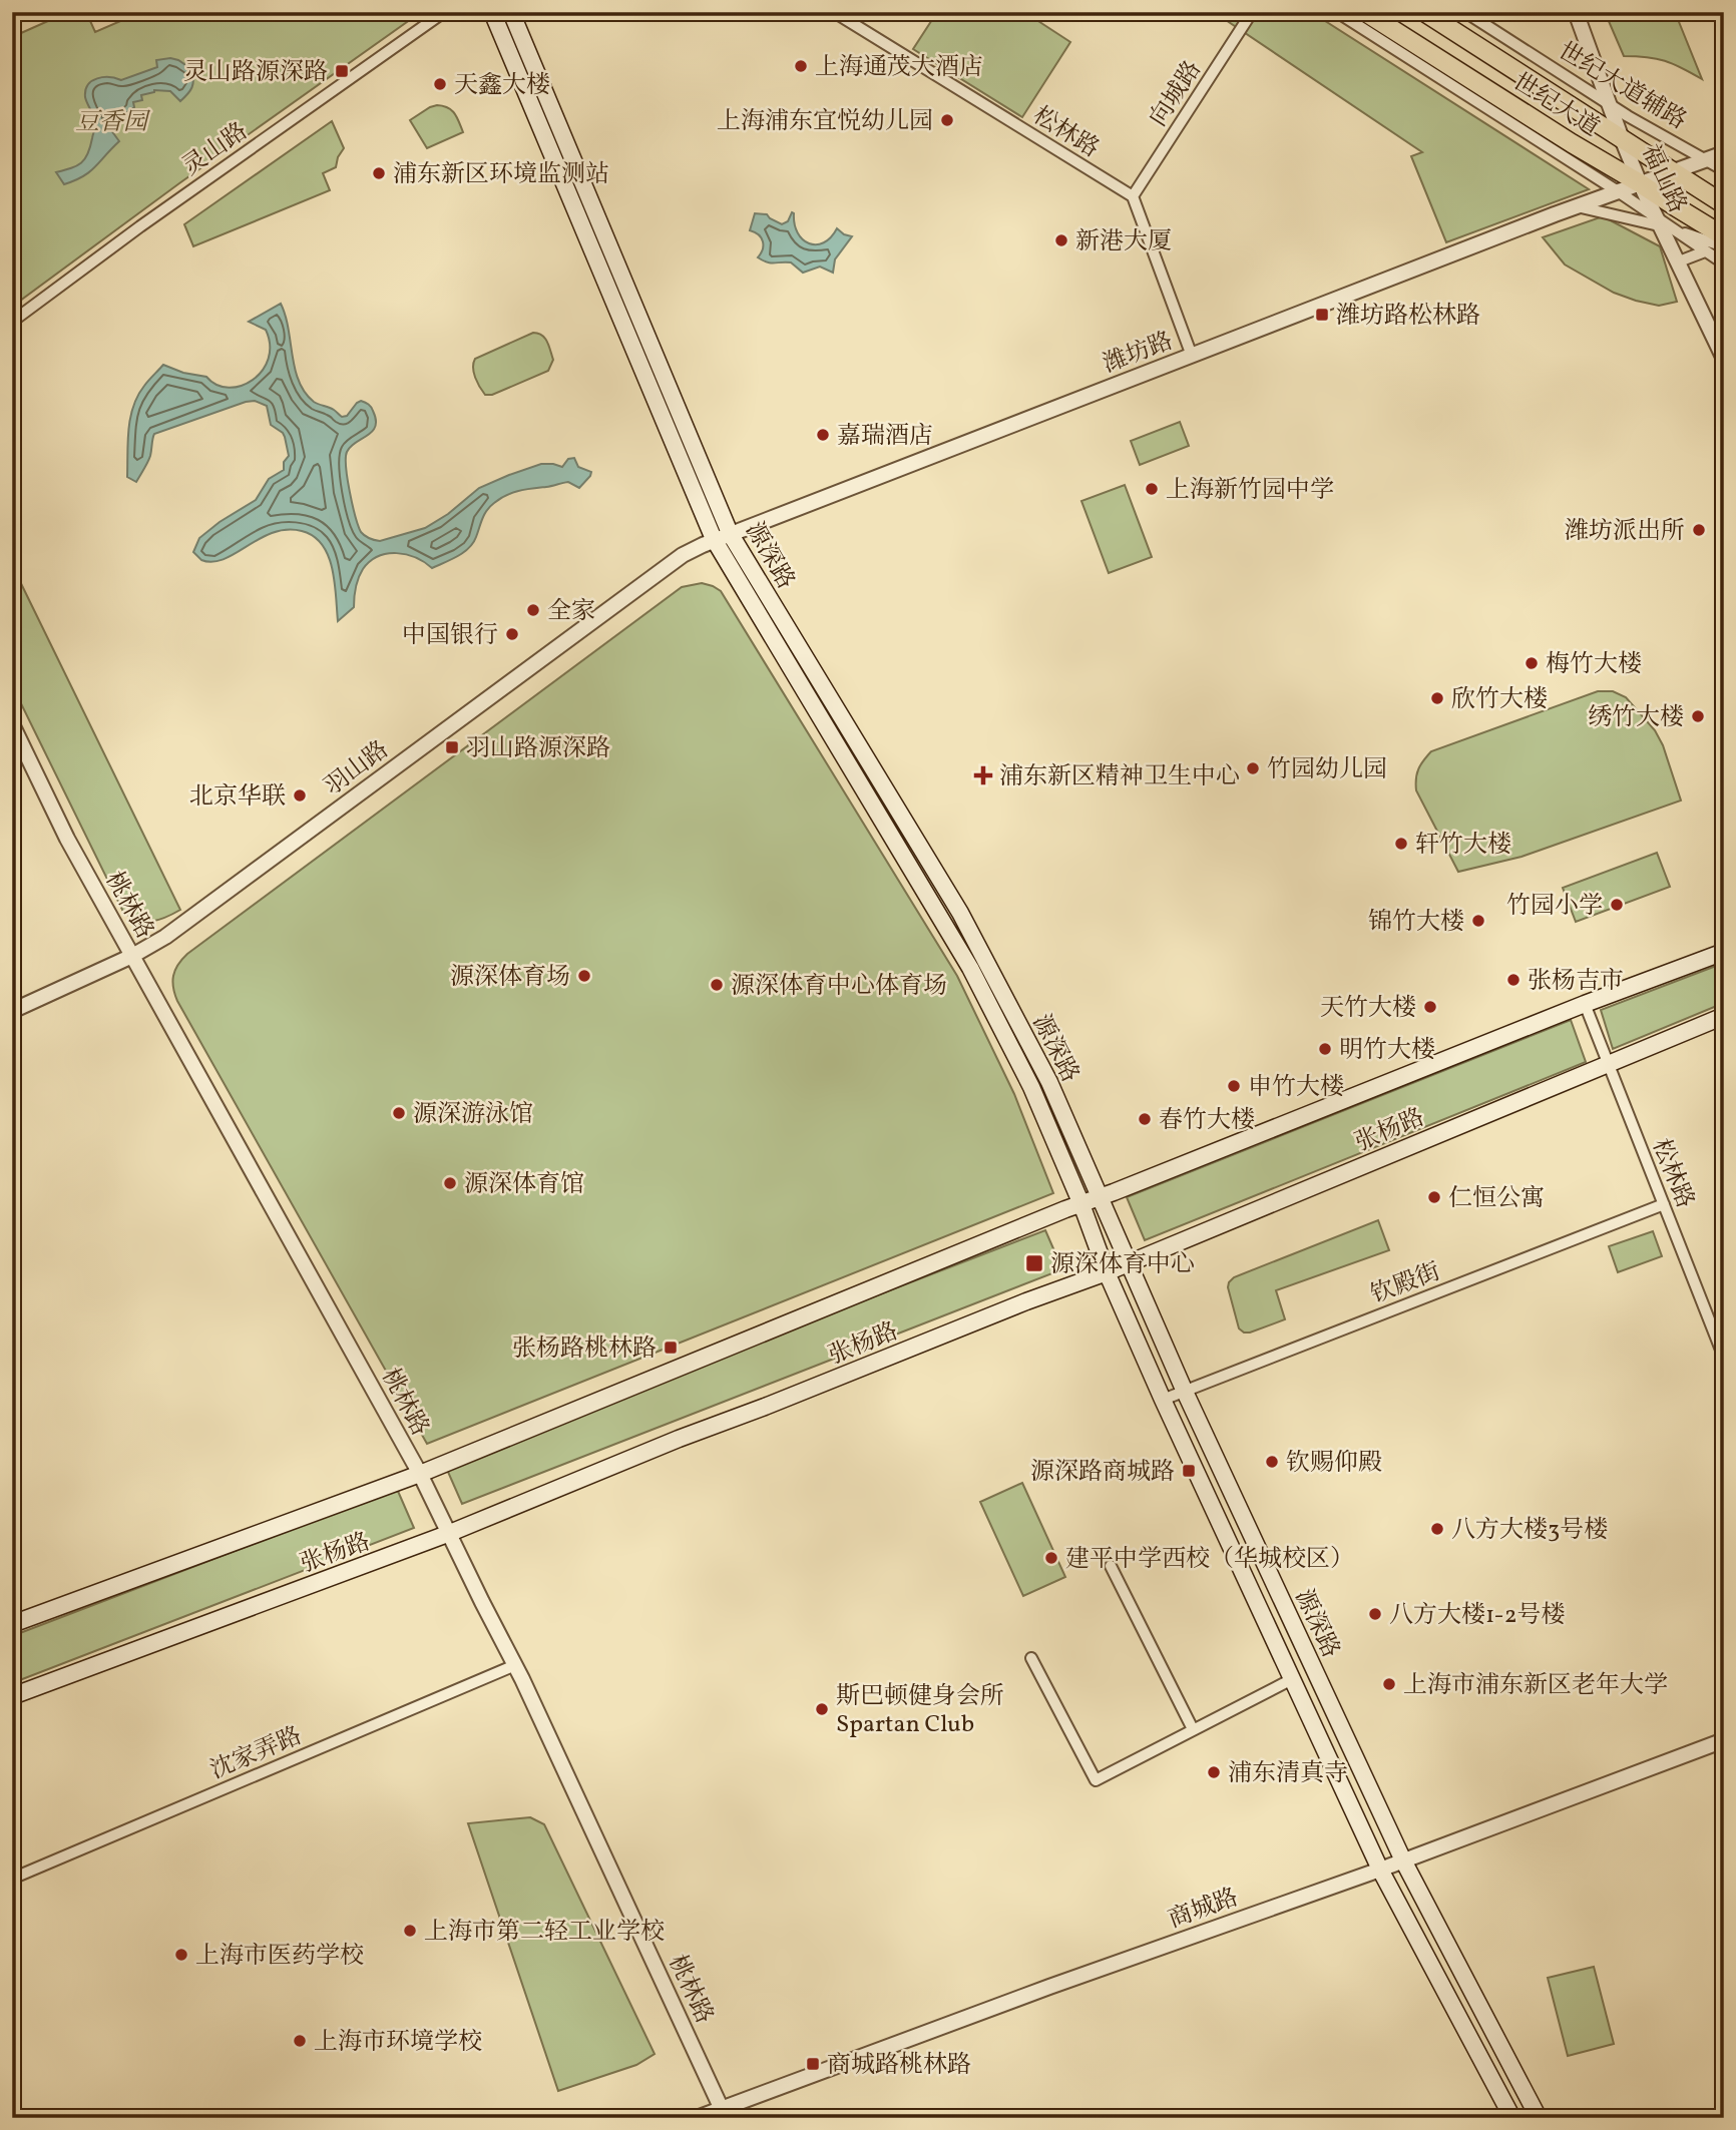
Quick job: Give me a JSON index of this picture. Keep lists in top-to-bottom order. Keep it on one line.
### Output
{"streets":{"main road":["世纪大道","源深路","张杨路"],"street":["世纪大道辅路","向城路","松林路","灵山路","福山路","潍坊路","羽山路","桃林路","钦殿街","沈家弄路","商城路"]},"crossings":[["世纪大道辅路","福山路"],["世纪大道辅路","潍坊路"],["向城路","松林路"],["世纪大道","福山路"],["世纪大道","潍坊路"],["松林路","张杨路"],["松林路","钦殿街"],["福山路","潍坊路"],["潍坊路","源深路"],["潍坊路","羽山路"],["源深路","羽山路"],["源深路","张杨路"],["源深路","钦殿街"],["源深路","商城路"],["羽山路","桃林路"],["桃林路","张杨路"],["桃林路","沈家弄路"],["桃林路","商城路"]],"parks":["豆香园"],"places":{"other":["上海通茂大酒店","天鑫大楼","上海浦东宜悦幼儿园","浦东新区环境监测站","新港大厦","嘉瑞酒店","上海新竹园中学","潍坊派出所","全家","中国银行","梅竹大楼","欣竹大楼","绣竹大楼","竹园幼儿园","北京华联","轩竹大楼","竹园小学","锦竹大楼","源深体育场","张杨吉市","源深体育中心体育场","天竹大楼","明竹大楼","申竹大楼","源深游泳馆","春竹大楼","源深体育馆","仁恒公寓","钦赐仰殿","八方大楼3号楼","建平中学西校（华城校区）","八方大楼1-2号楼","上海市浦东新区老年大学","斯巴顿健身会所 Spartan Club","浦东清真寺","上海市第二轻工业学校","上海市医药学校","上海市环境学校"],"transit":["灵山路源深路","潍坊路松林路","羽山路源深路","源深体育中心","张杨路桃林路","源深路商城路","商城路桃林路"],"health":["浦东新区精神卫生中心"]}}
